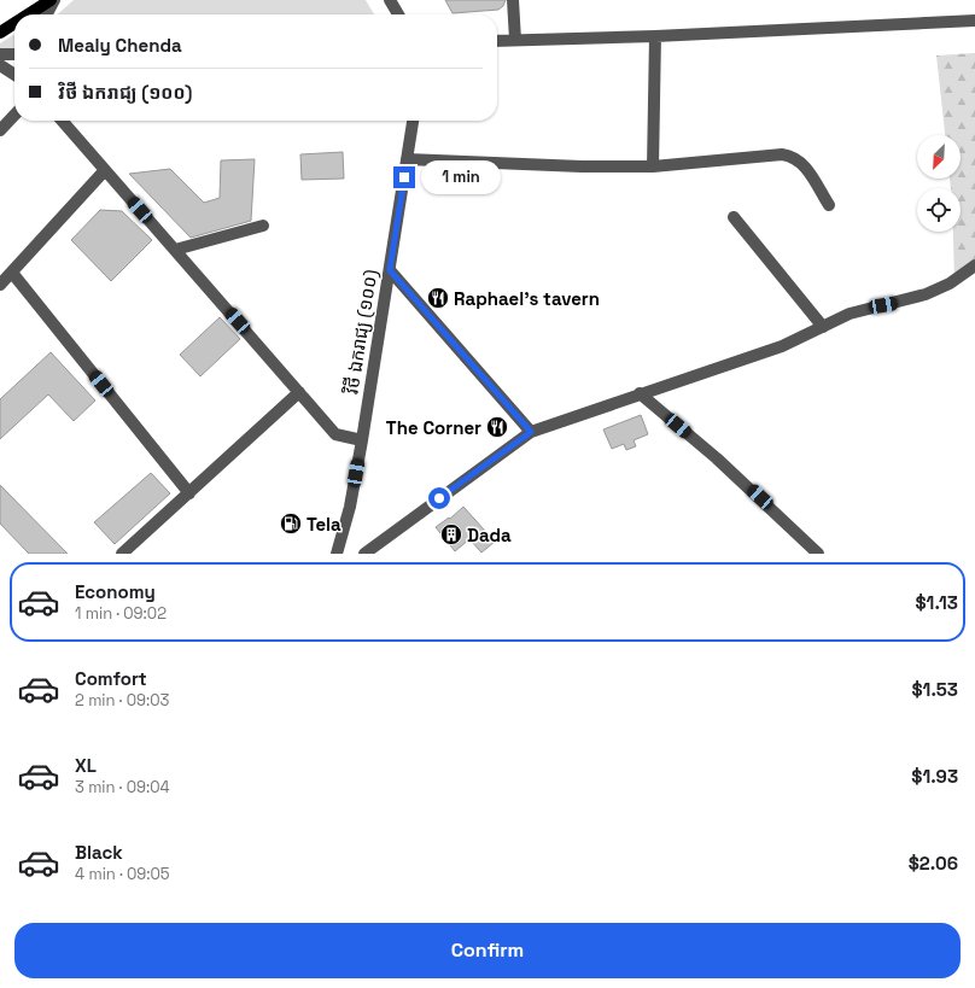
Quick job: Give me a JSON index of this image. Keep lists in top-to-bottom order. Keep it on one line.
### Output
{"streets":{"street":["វិថី ឯករាជ្យ (១០០)"]},"places":{"restaurant":["Raphael's tavern","The Corner"],"fuel station":["Tela"],"building":["Dada"]},"north":"bottom left","page":{"banner":["Mealy Chenda","វិថី ឯករាជ្យ (១០០)"],"bubble":"1 min","list":[{"name":"Economy","note":"1 min · 09:02","value":"$1.13"},{"name":"Comfort","note":"2 min · 09:03","value":"$1.53"},{"name":"XL","note":"3 min · 09:04","value":"$1.93"},{"name":"Black","note":"4 min · 09:05","value":"$2.06"}],"buttons":"Confirm"}}
